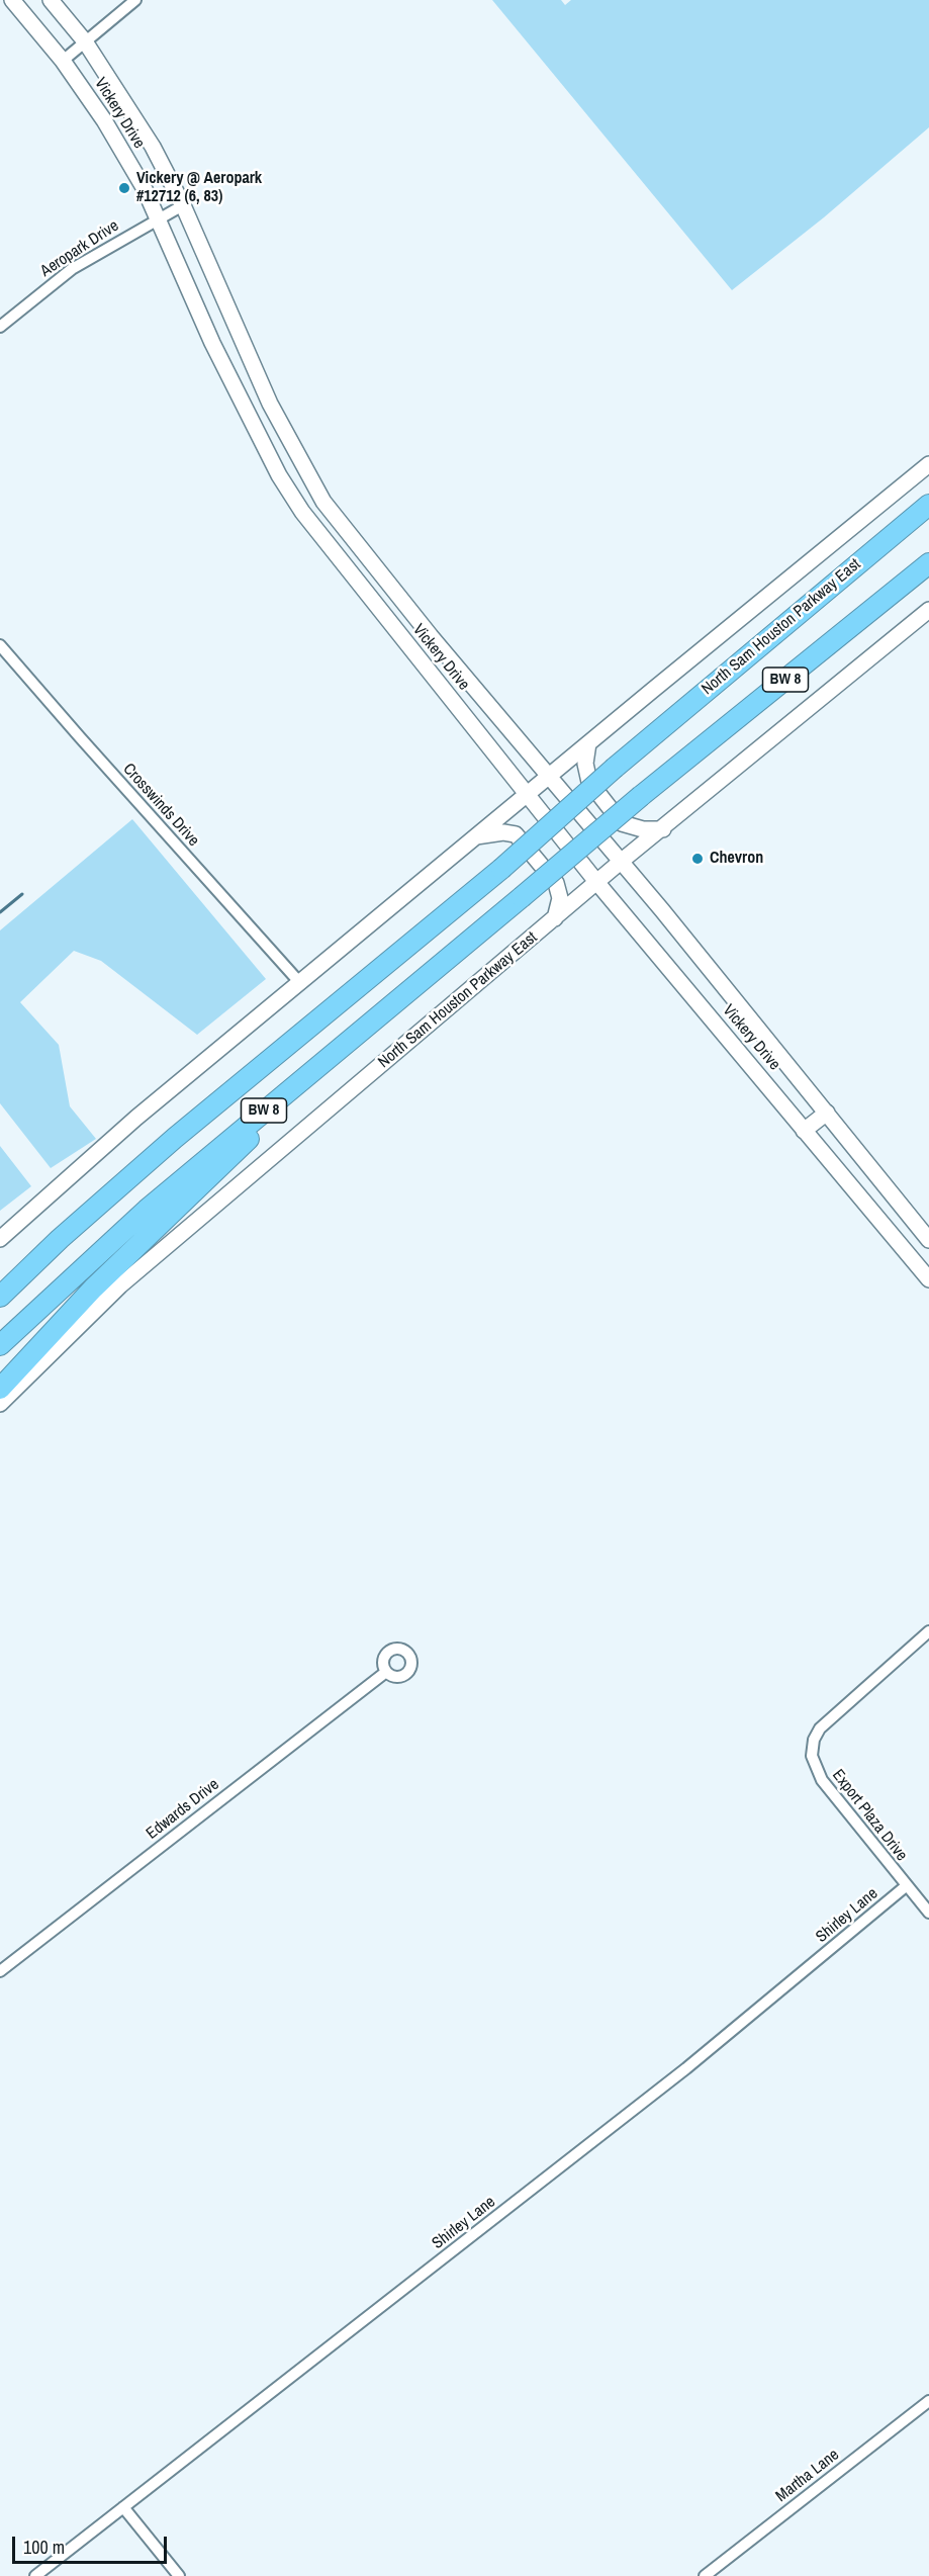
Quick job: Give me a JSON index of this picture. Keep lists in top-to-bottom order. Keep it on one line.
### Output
{"streets":{"highway":["North Sam Houston Parkway East","BW 8"],"main road":["Vickery Drive"],"street":["Aeropark Drive","Crosswinds Drive","Edwards Drive","Export Plaza Drive","Shirley Lane","Martha Lane"]},"crossings":[["Vickery Drive","Aeropark Drive"],["Vickery Drive","North Sam Houston Parkway East"],["North Sam Houston Parkway East","Crosswinds Drive"],["Export Plaza Drive","Shirley Lane"]],"places":["Vickery @ Aeropark #12712 (6, 83)","Chevron"],"scale_bar":"100 m"}
